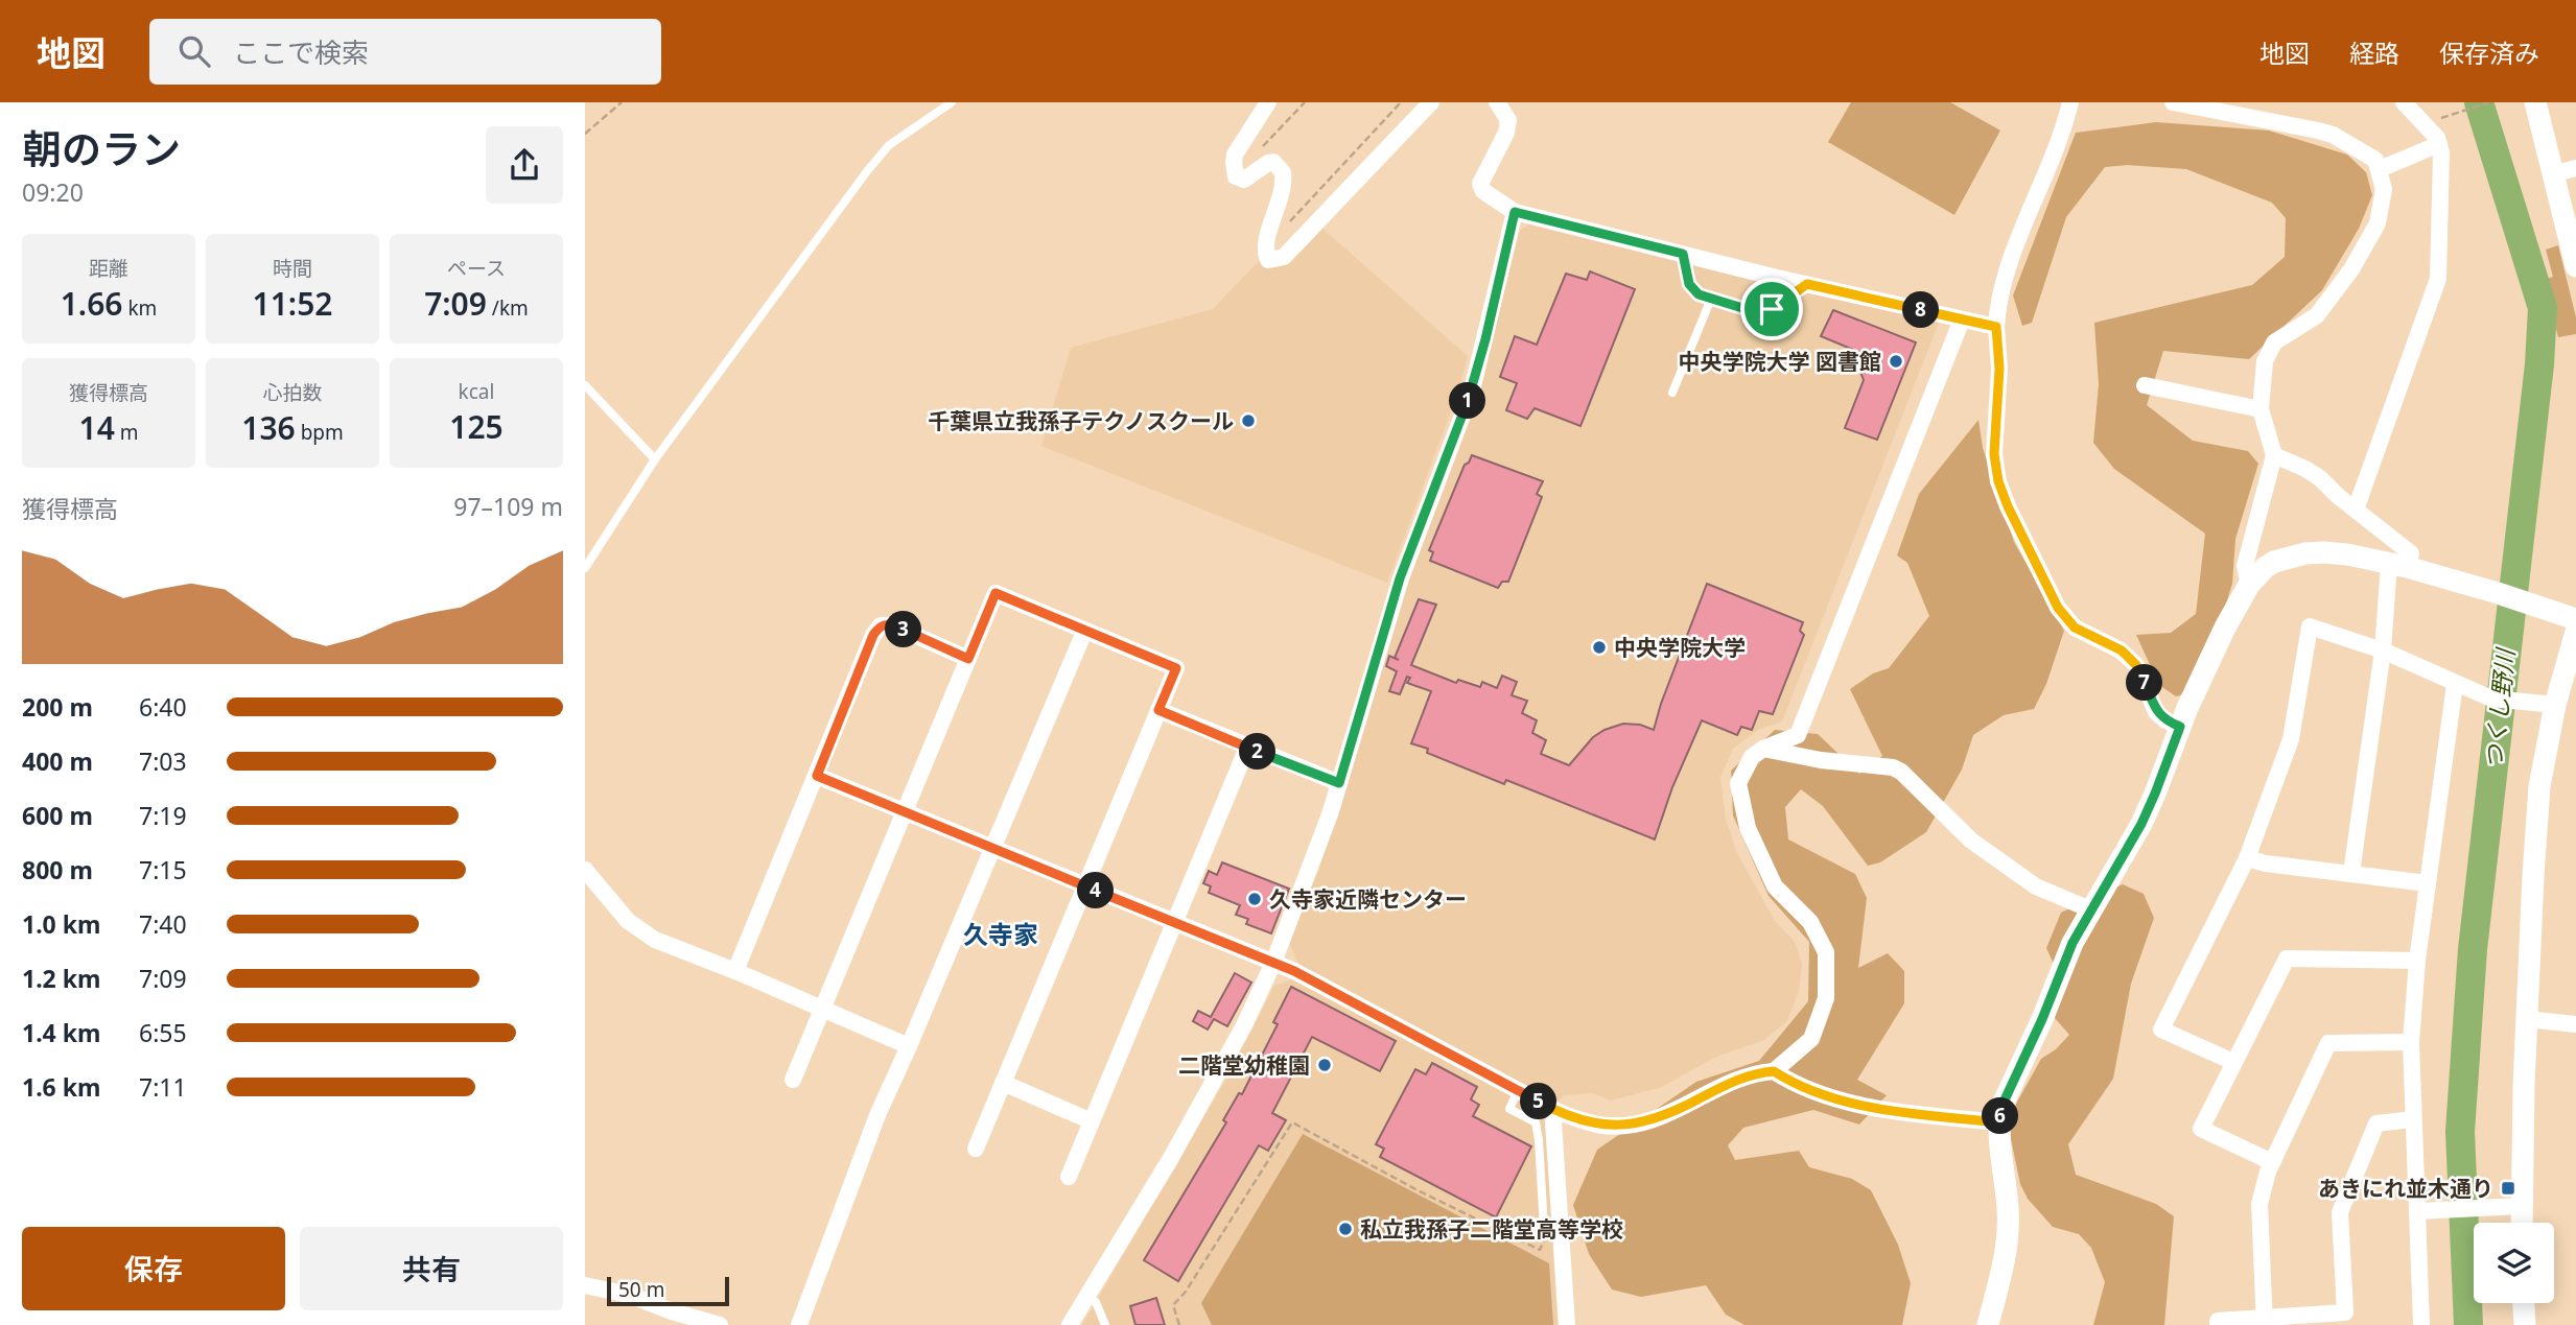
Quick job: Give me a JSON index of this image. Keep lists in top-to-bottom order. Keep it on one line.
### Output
{"districts":["久寺家"],"water":["つくし野川"],"places":{"other":["中央学院大学 図書館","千葉県立我孫子テクノスクール","中央学院大学","久寺家近隣センター","二階堂幼稚園","私立我孫子二階堂高等学校"],"transit":["あきにれ並木通り"]},"scale_bar":"50 m","page":{"header":"地図","search":"ここで検索","nav":["地図","経路","保存済み"],"heading":["朝のラン","09:20"],"stats":[["距離","1.66 km"],["時間","11:52"],["ペース","7:09 /km"],["獲得標高","14 m"],["心拍数","136 bpm"],["kcal","125"]],"pins":["8","1","3","7","2","4","5","6"],"chart":["獲得標高","97–109 m"],"list":[{"name":"200 m","note":"6:40"},{"name":"400 m","note":"7:03"},{"name":"600 m","note":"7:19"},{"name":"800 m","note":"7:15"},{"name":"1.0 km","note":"7:40"},{"name":"1.2 km","note":"7:09"},{"name":"1.4 km","note":"6:55"},{"name":"1.6 km","note":"7:11"}],"buttons":["保存","共有"],"scale":"50 m"}}
